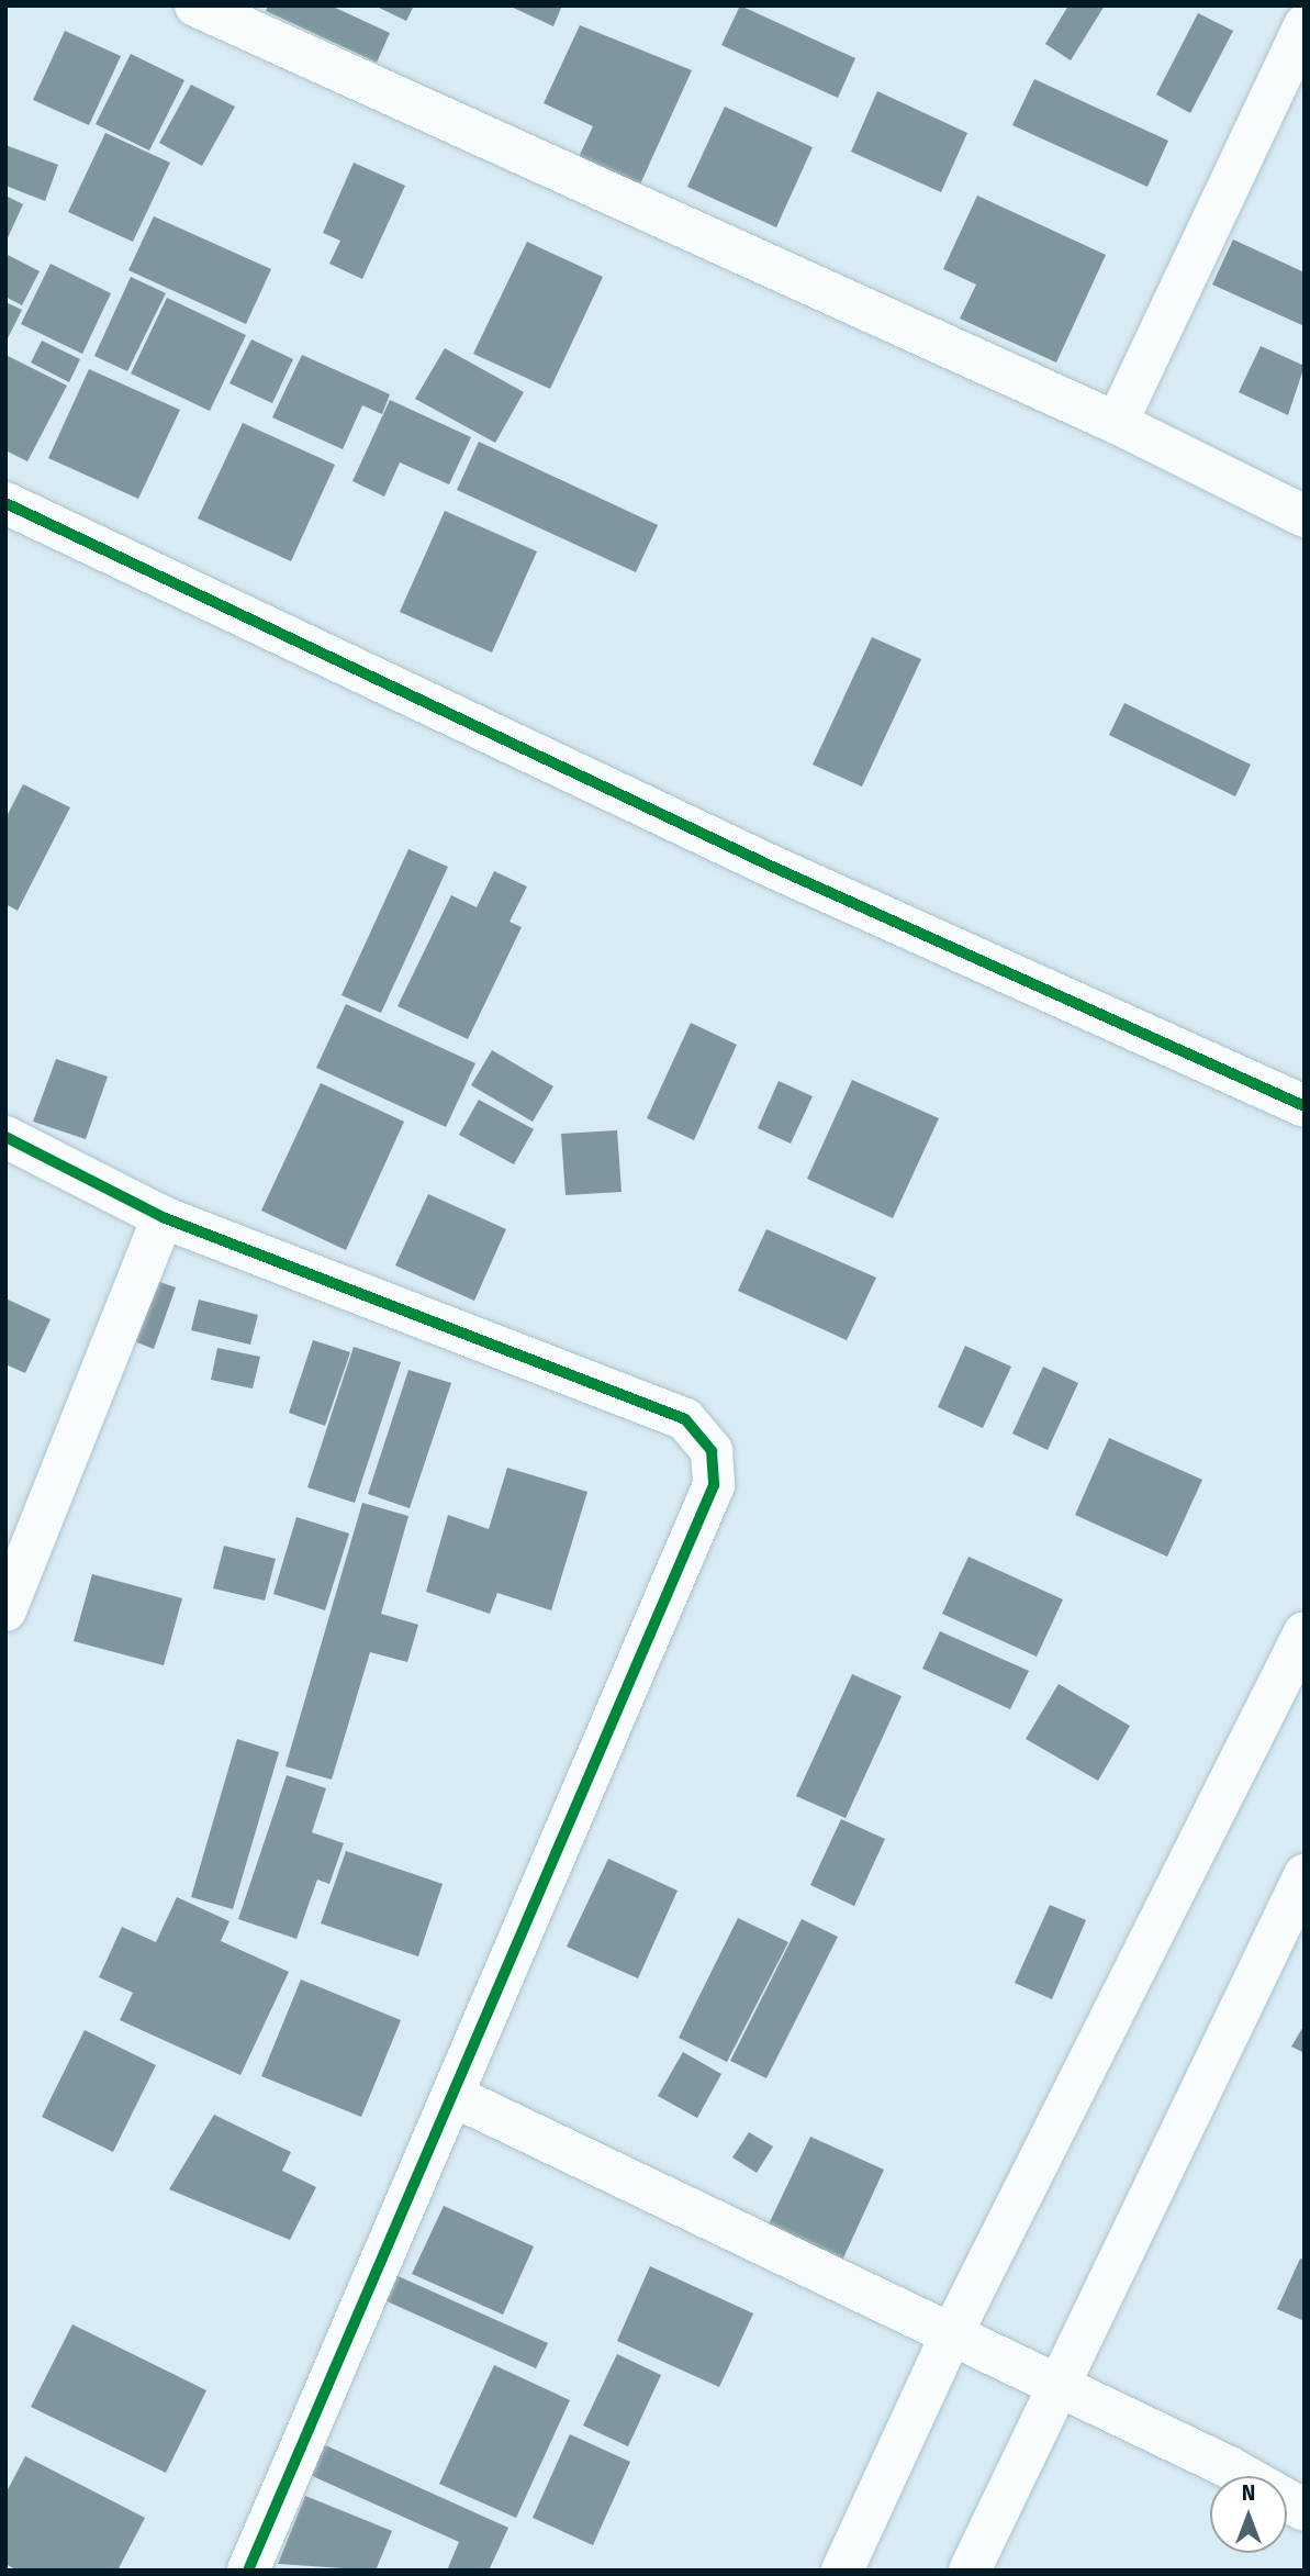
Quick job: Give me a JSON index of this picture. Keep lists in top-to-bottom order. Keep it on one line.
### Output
{"north":"top"}
